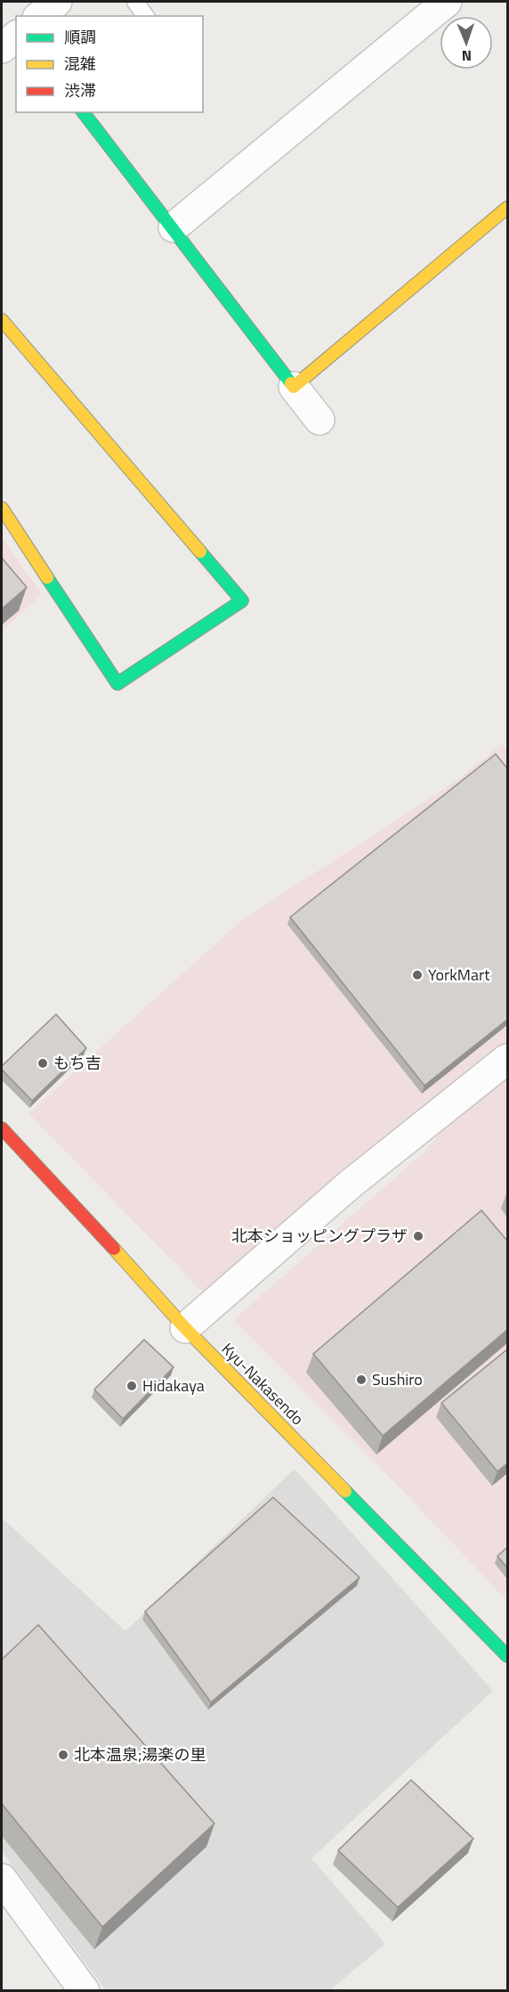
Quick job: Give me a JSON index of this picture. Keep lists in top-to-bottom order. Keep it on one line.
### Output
{"streets":{"street":["Kyu-Nakasendo"]},"places":["YorkMart","もち吉","北本ショッピングプラザ","Sushiro","Hidakaya","北本温泉;湯楽の里"],"legend":["順調","混雑","渋滞"],"north":"bottom"}
